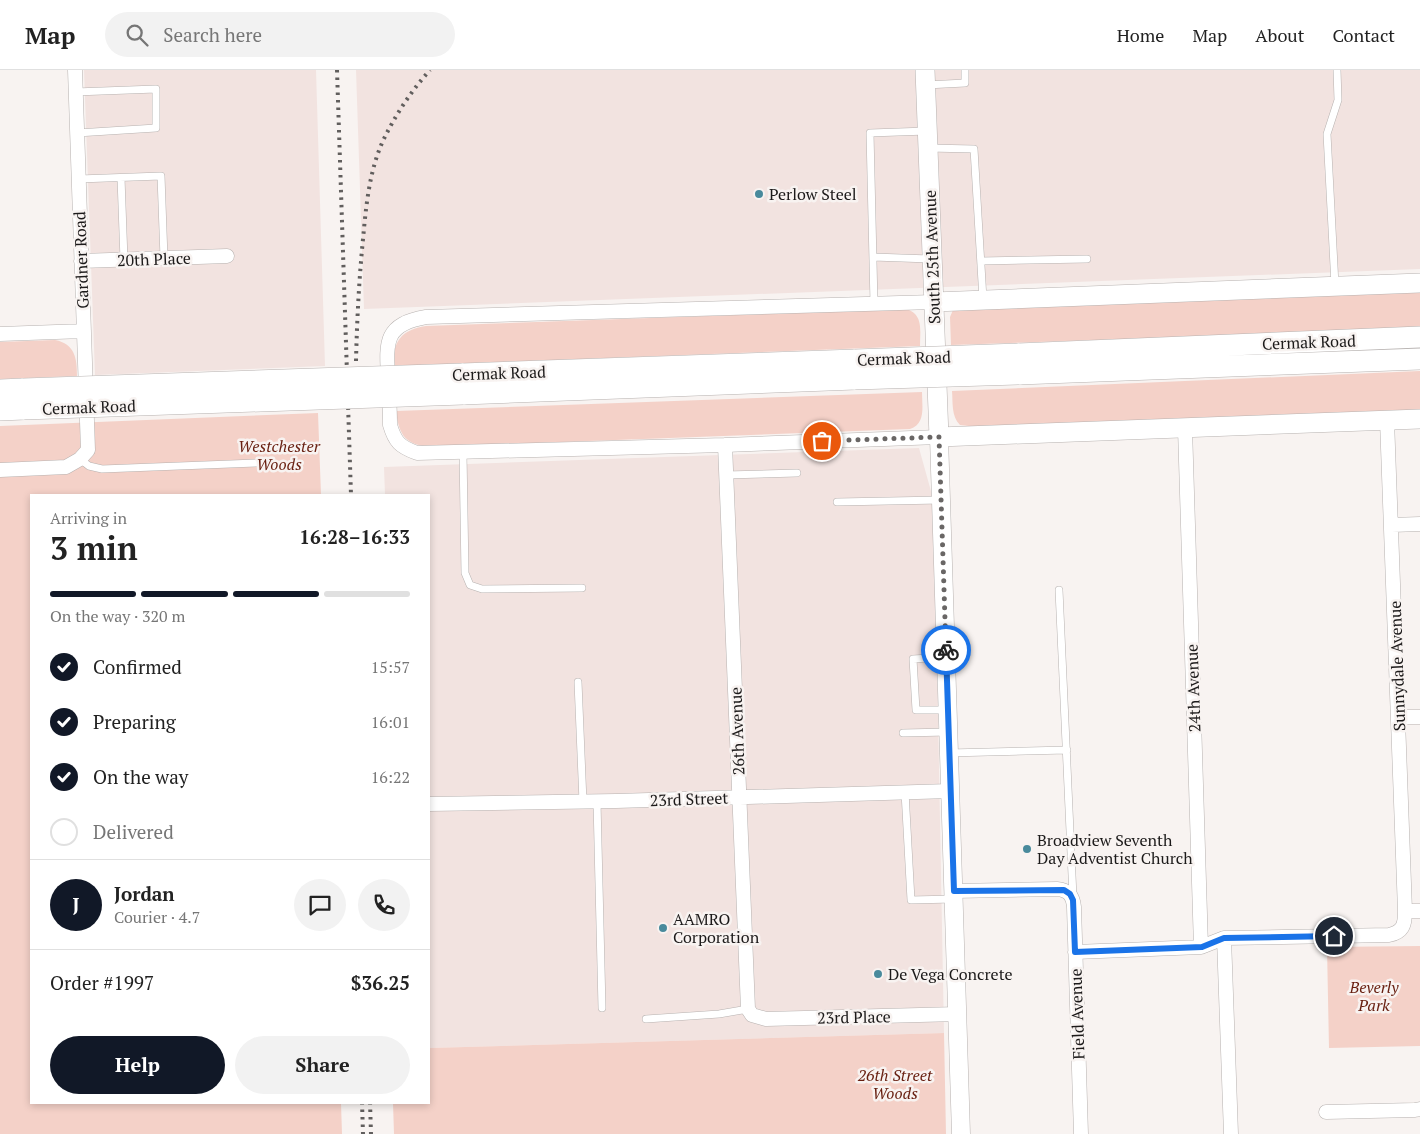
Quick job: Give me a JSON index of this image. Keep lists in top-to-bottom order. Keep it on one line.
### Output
{"streets":{"main road":["South 25th Avenue","Cermak Road"],"street":["20th Place","Gardner Road","Sunnydale Avenue","24th Avenue","26th Avenue","23rd Street","Field Avenue","23rd Place"]},"crossings":[["South 25th Avenue","23rd Street"],["South 25th Avenue","23rd Place"],["20th Place","Gardner Road"],["26th Avenue","23rd Street"],["26th Avenue","23rd Place"]],"parks":["Westchester Woods","Beverly Park","26th Street Woods"],"places":["Perlow Steel","Broadview Seventh Day Adventist Church","AAMRO Corporation","De Vega Concrete"],"page":{"header":"Map","search":"Search here","nav":["Home","Map","About","Contact"],"heading":["3 min","Arriving in","16:28–16:33"],"panel":["Jordan","Courier · 4.7","Order #1997","$36.25"],"bar":"On the way · 320 m","list":[["Confirmed","15:57"],["Preparing","16:01"],["On the way","16:22"],"Delivered"],"round":"J","buttons":["Help","Share"]}}
